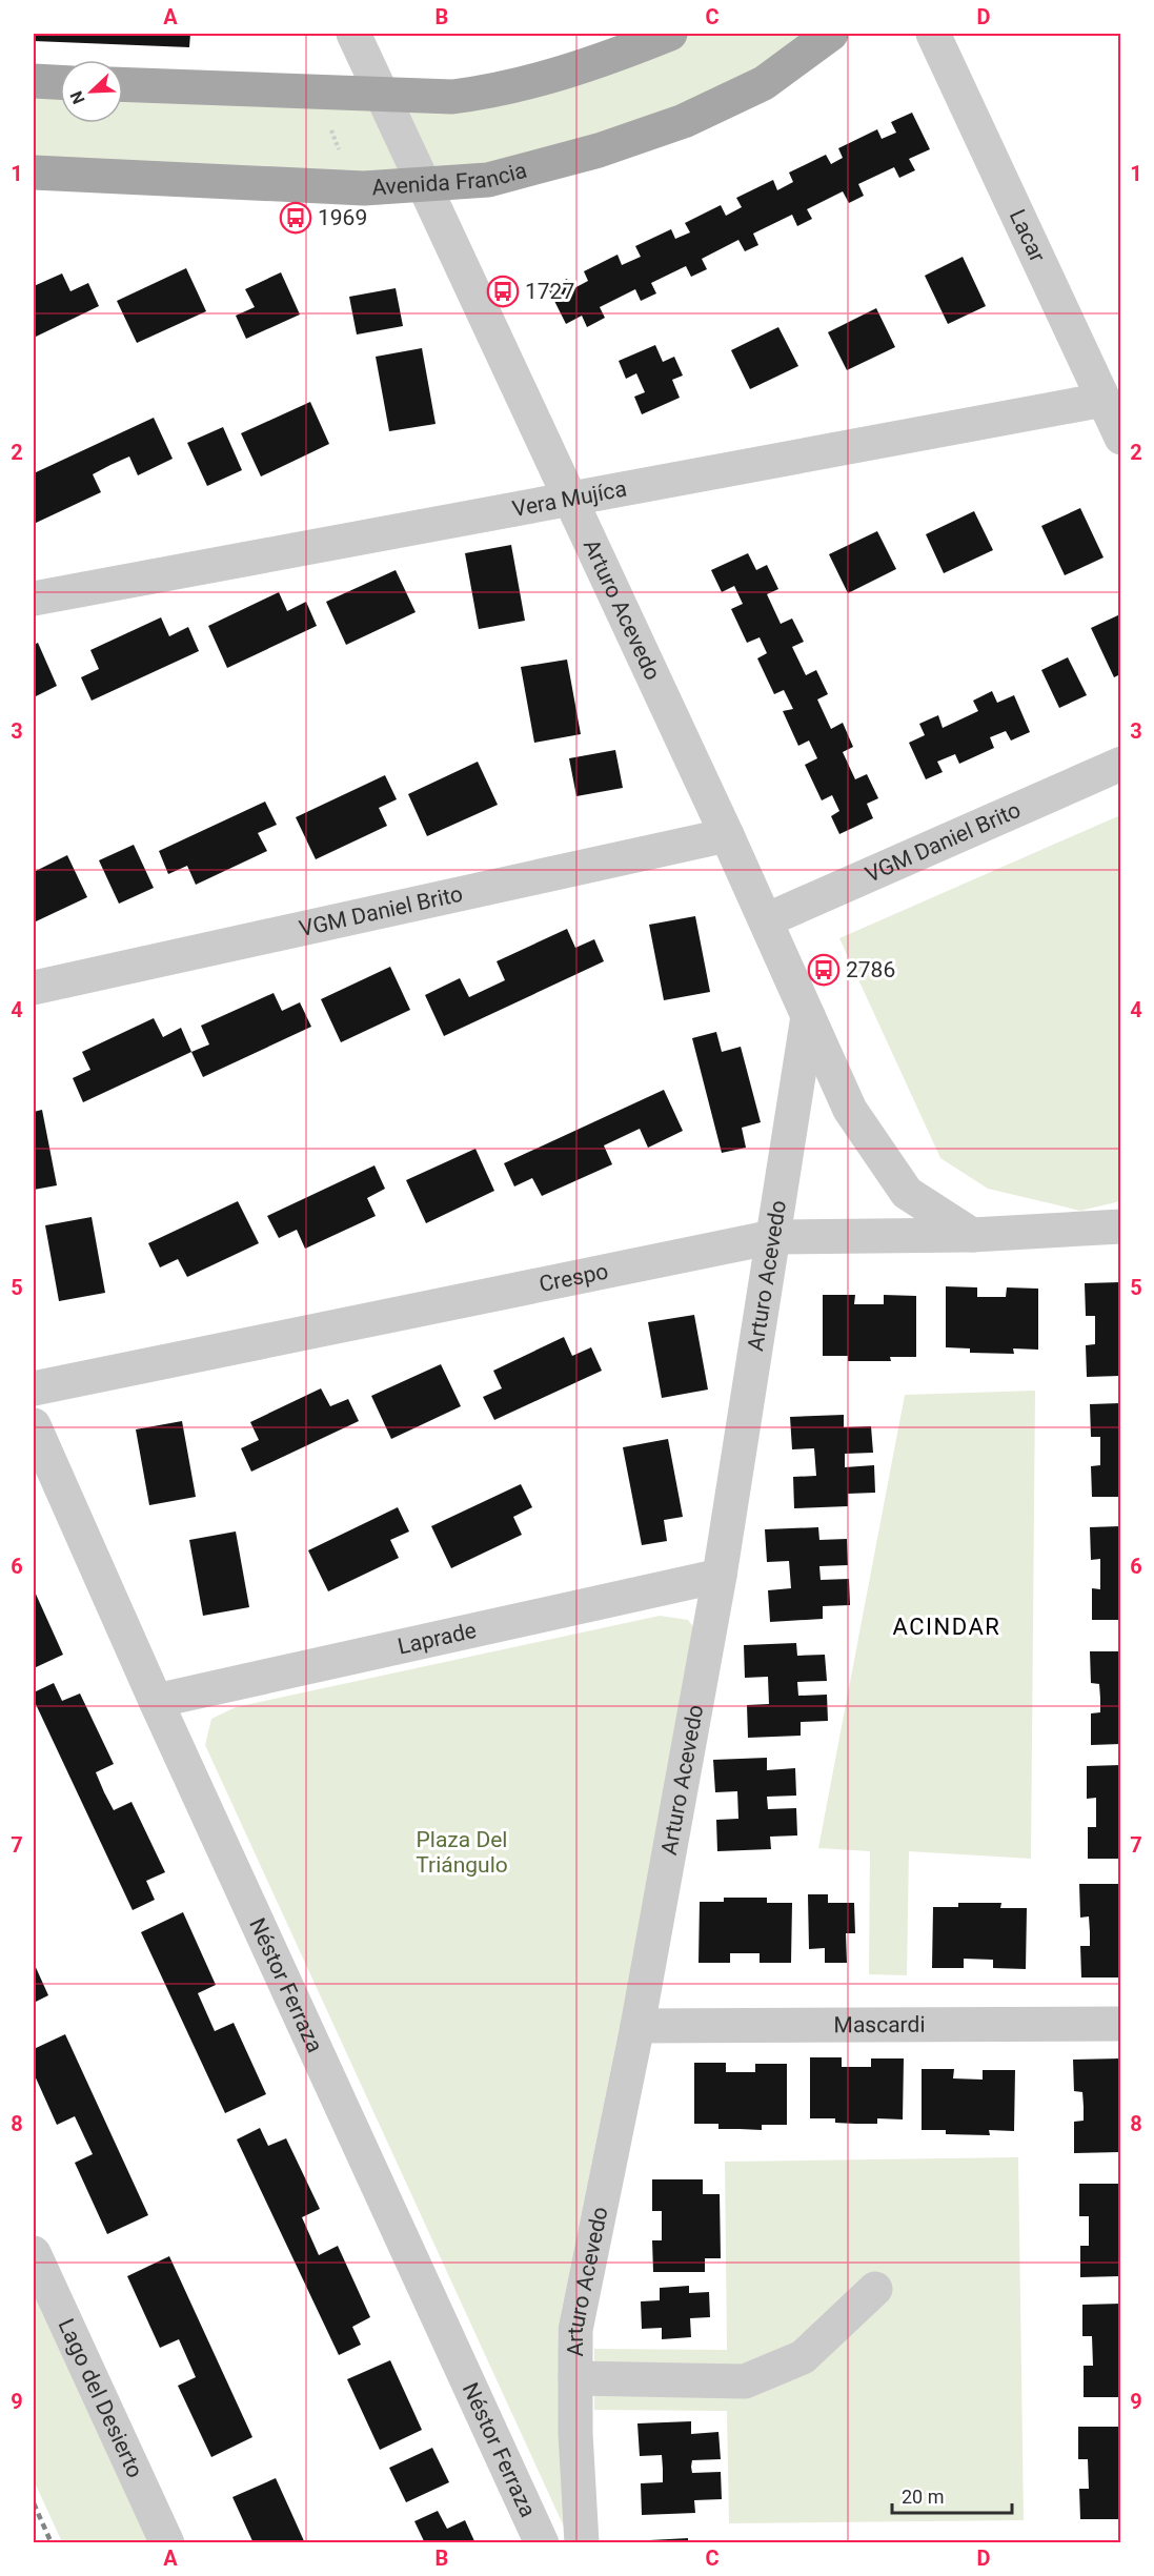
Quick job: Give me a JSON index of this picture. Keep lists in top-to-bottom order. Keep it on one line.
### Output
{"streets":{"main road":["Avenida Francia"],"street":["Lacar","Vera Mujíca","Arturo Acevedo","VGM Daniel Brito","Crespo","Laprade","Néstor Ferraza","Mascardi","Lago del Desierto"]},"crossings":[["Avenida Francia","Arturo Acevedo"],["Lacar","Vera Mujíca"],["Vera Mujíca","Arturo Acevedo"],["Arturo Acevedo","VGM Daniel Brito"],["Arturo Acevedo","Crespo"],["Arturo Acevedo","Laprade"],["Arturo Acevedo","Mascardi"],["Laprade","Néstor Ferraza"]],"districts":["ACINDAR"],"parks":["Plaza Del Triángulo"],"places":{"bus stop":["1969","1727","2786"]},"scale_bar":"20 m","north":"bottom left","grid":{"columns":["A","B","C","D"],"rows":["1","2","3","4","5","6","7","8","9"]}}
